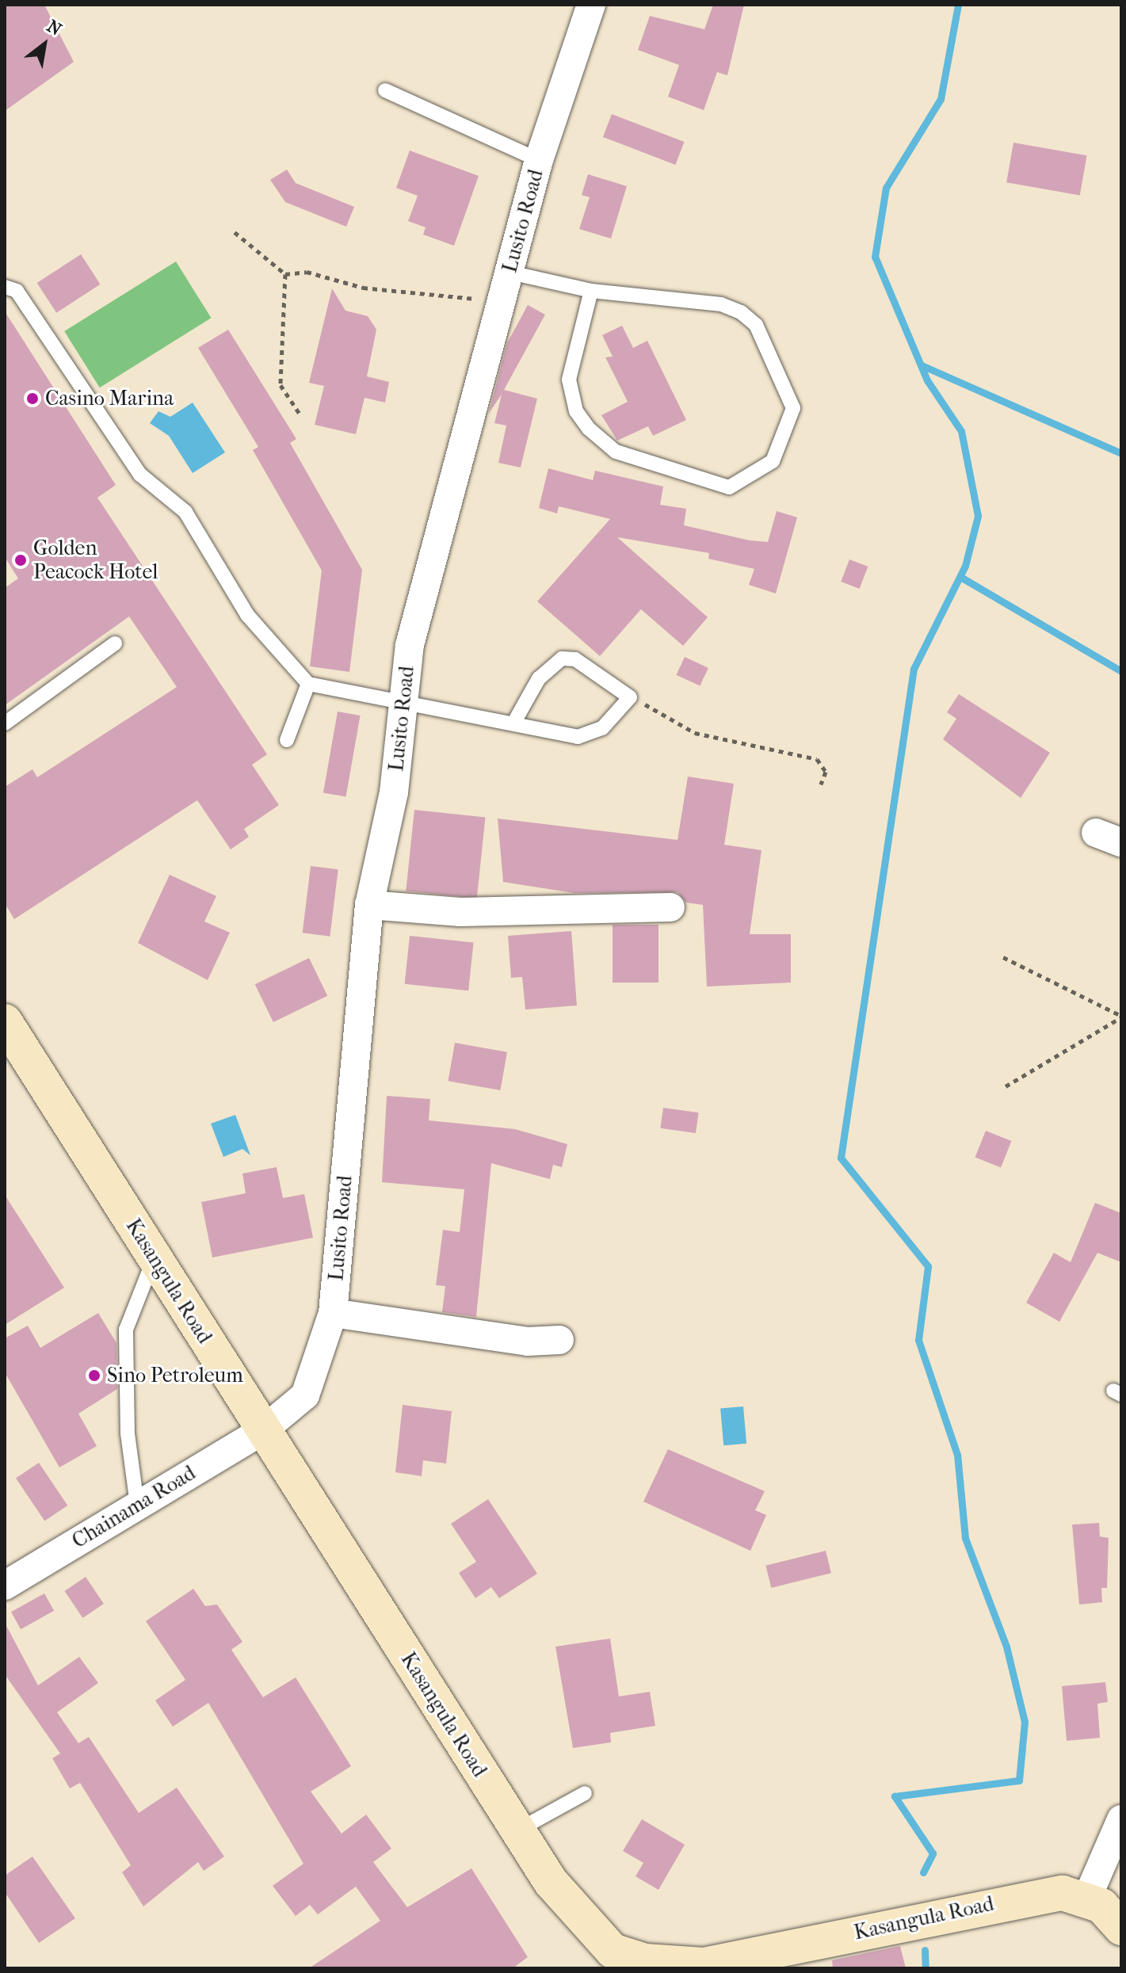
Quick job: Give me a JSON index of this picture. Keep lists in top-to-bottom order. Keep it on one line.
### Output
{"streets":{"main road":["Kasangula Road"],"street":["Lusito Road","Chainama Road"]},"crossings":[["Lusito Road","Kasangula Road"],["Lusito Road","Chainama Road"],["Kasangula Road","Chainama Road"]],"places":["Casino Marina","Golden Peacock Hotel","Sino Petroleum"],"north":"top right"}
